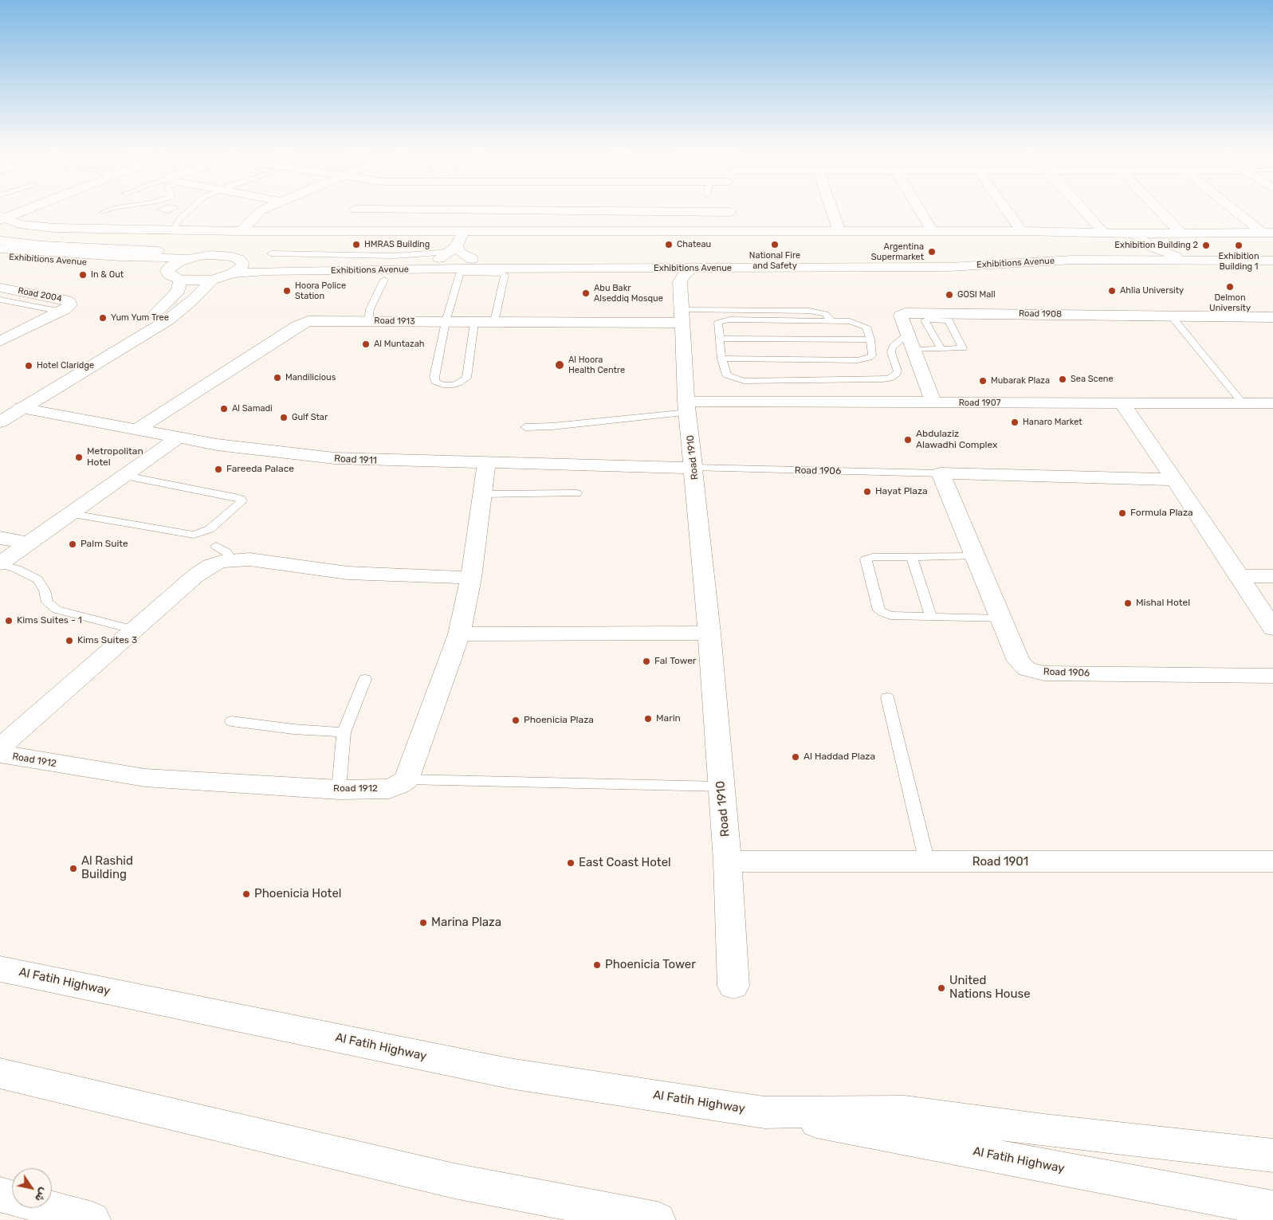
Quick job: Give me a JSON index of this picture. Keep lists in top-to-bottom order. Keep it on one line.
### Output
{"streets":{"street":["Exhibitions Avenue","Road 2004","Road 1908","Road 1913","Road 1907","Road 1910","Road 1911","Road 1906","Road 1912","Road 1901","Al Fatih Highway"]},"crossings":[["Exhibitions Avenue","Road 1910"],["Road 1908","Road 1907"],["Road 1913","Road 1910"],["Road 1913","Road 1911"],["Road 1907","Road 1910"],["Road 1910","Road 1911"],["Road 1910","Road 1906"],["Road 1910","Road 1901"],["Road 1911","Road 1906"]],"places":["HMRAS Building","Chateau","National Fire and Safety","Exhibition Building 2","Exhibition Building 1","Argentina Supermarket","In & Out","Delmon University","Hoora Police Station","Ahlia University","Abu Bakr Alseddiq Mosque","GOSI Mall","Yum Yum Tree","Al Muntazah","Al Hoora Health Centre","Hotel Claridge","Mandilicious","Sea Scene","Mubarak Plaza","Al Samadi","Gulf Star","Hanaro Market","Abdulaziz Alawadhi Complex","Metropolitan Hotel","Fareeda Palace","Hayat Plaza","Formula Plaza","Palm Suite","Mishal Hotel","Kims Suites - 1","Kims Suites 3","Fal Tower","Marin","Phoenicia Plaza","Al Haddad Plaza","East Coast Hotel","Al Rashid Building","Phoenicia Hotel","Marina Plaza","Phoenicia Tower","United Nations House"],"north":"bottom right"}
